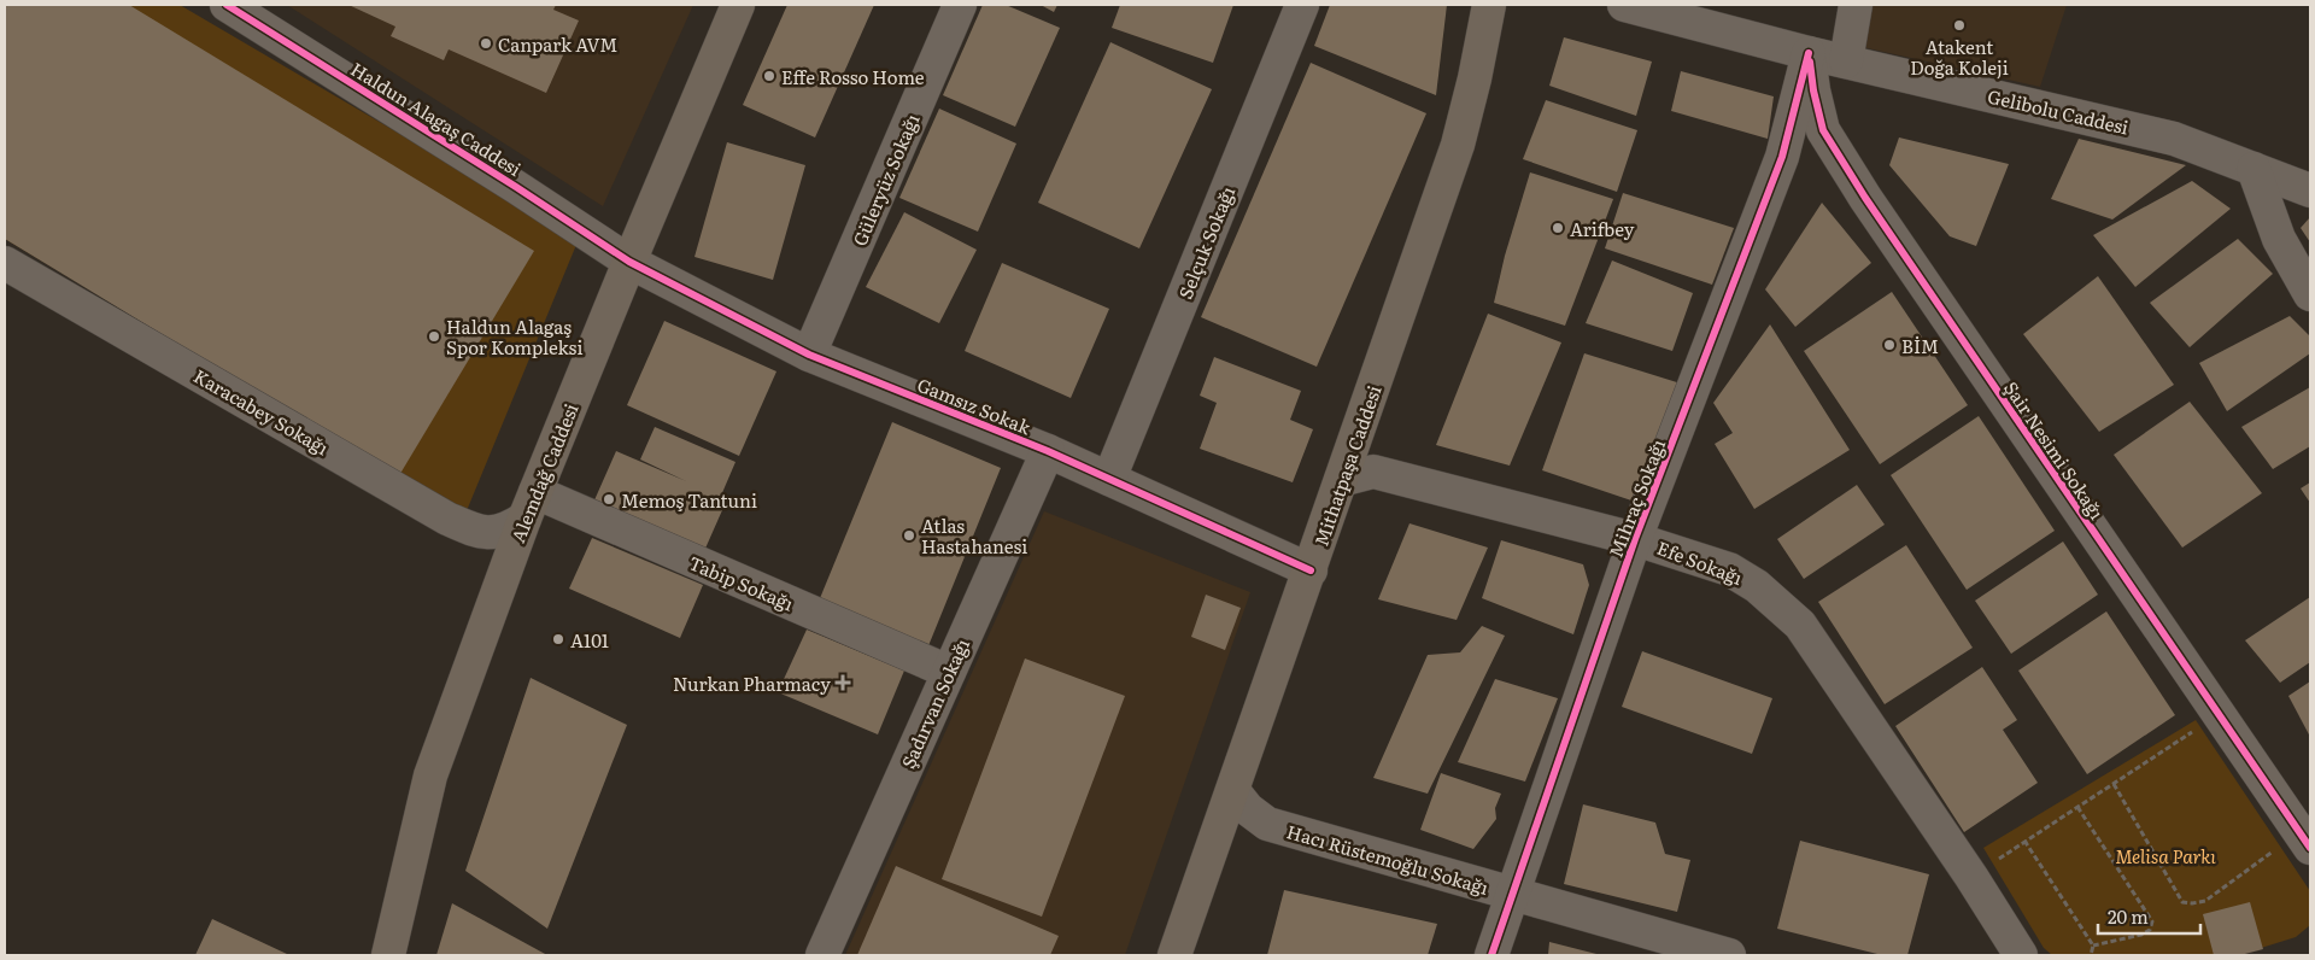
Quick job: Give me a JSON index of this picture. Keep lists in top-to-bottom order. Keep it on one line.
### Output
{"streets":{"main road":["Mithatpaşa Caddesi","Alemdağ Caddesi"],"street":["Gelibolu Caddesi","Haldun Alagaş Caddesi","Güleryüz Sokağı","Selçuk Sokağı","Gamsız Sokak","Karacabey Sokağı","Şair Nesimi Sokağı","Mihraç Sokağı","Efe Sokağı","Tabip Sokağı","Şadırvan Sokağı","Hacı Rüstemoğlu Sokağı"]},"crossings":[["Gelibolu Caddesi","Şair Nesimi Sokağı"],["Gelibolu Caddesi","Mihraç Sokağı"],["Haldun Alagaş Caddesi","Gamsız Sokak"],["Haldun Alagaş Caddesi","Alemdağ Caddesi"],["Güleryüz Sokağı","Gamsız Sokak"],["Selçuk Sokağı","Gamsız Sokak"],["Gamsız Sokak","Mithatpaşa Caddesi"],["Gamsız Sokak","Alemdağ Caddesi"],["Gamsız Sokak","Şadırvan Sokağı"],["Karacabey Sokağı","Alemdağ Caddesi"],["Karacabey Sokağı","Tabip Sokağı"],["Şair Nesimi Sokağı","Mihraç Sokağı"],["Mithatpaşa Caddesi","Efe Sokağı"],["Mithatpaşa Caddesi","Hacı Rüstemoğlu Sokağı"],["Alemdağ Caddesi","Tabip Sokağı"],["Mihraç Sokağı","Efe Sokağı"],["Mihraç Sokağı","Hacı Rüstemoğlu Sokağı"],["Tabip Sokağı","Şadırvan Sokağı"]],"parks":["Melisa Parkı"],"places":{"other":["Atakent Doğa Koleji","Canpark AVM","Effe Rosso Home","Arifbey","Haldun Alagaş Spor Kompleksi","BİM","Memoş Tantuni","Atlas Hastahanesi","A101"],"health":["Nurkan Pharmacy"]},"scale_bar":"20 m"}
